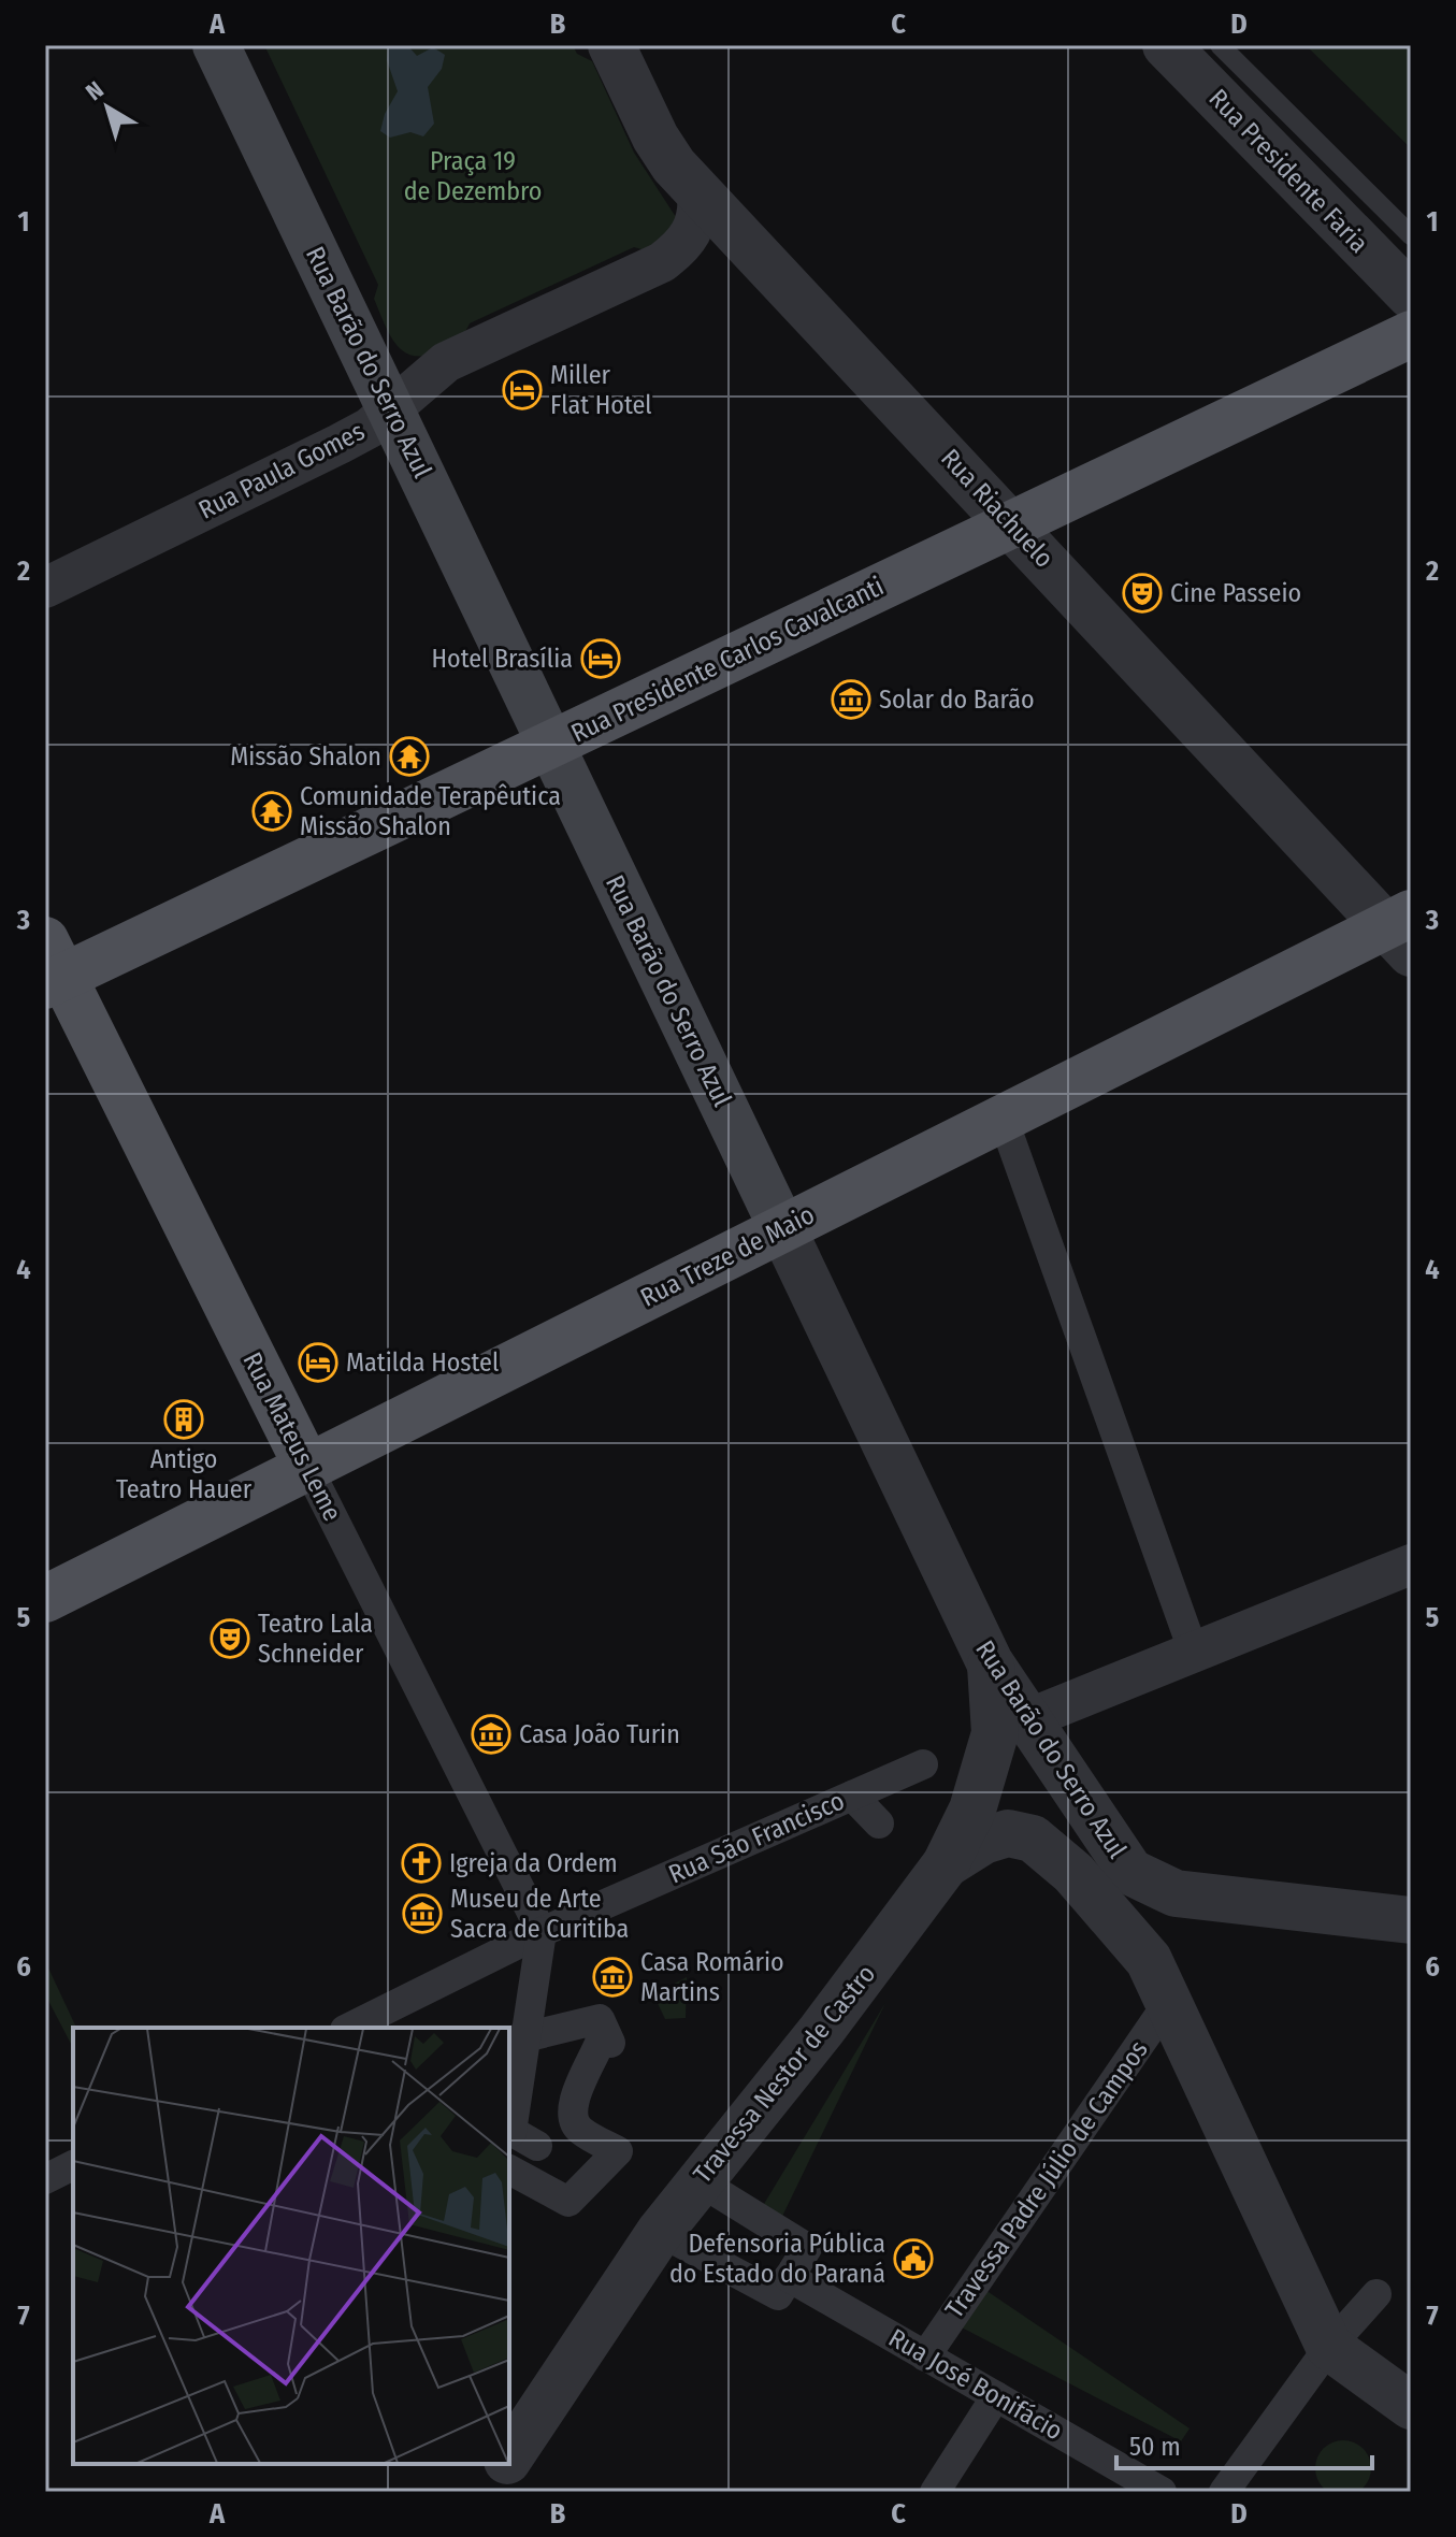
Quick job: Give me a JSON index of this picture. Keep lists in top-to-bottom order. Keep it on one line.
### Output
{"streets":{"main road":["Rua Barão do Serro Azul","Rua Presidente Carlos Cavalcanti","Rua Treze de Maio","Rua Mateus Leme"],"street":["Rua Presidente Faria","Rua Paula Gomes","Rua Riachuelo","Rua São Francisco","Travessa Nestor de Castro","Travessa Padre Júlio de Campos","Rua José Bonifácio"]},"crossings":[["Rua Barão do Serro Azul","Rua Paula Gomes"],["Rua Barão do Serro Azul","Rua Presidente Carlos Cavalcanti"],["Rua Barão do Serro Azul","Rua Treze de Maio"],["Rua Barão do Serro Azul","Travessa Nestor de Castro"],["Rua Barão do Serro Azul","Travessa Padre Júlio de Campos"],["Rua Paula Gomes","Rua Riachuelo"],["Rua Riachuelo","Rua Presidente Carlos Cavalcanti"],["Rua Riachuelo","Rua Treze de Maio"],["Rua Presidente Carlos Cavalcanti","Rua Mateus Leme"],["Rua Treze de Maio","Rua Mateus Leme"],["Rua Mateus Leme","Rua São Francisco"],["Travessa Padre Júlio de Campos","Rua José Bonifácio"]],"parks":["Praça 19 de Dezembro"],"places":{"hotel":["Miller Flat Hotel","Hotel Brasília","Matilda Hostel"],"theatre":["Cine Passeio","Teatro Lala Schneider"],"museum":["Solar do Barão","Casa João Turin","Museu de Arte Sacra de Curitiba","Casa Romário Martins"],"temple":["Missão Shalon","Comunidade Terapêutica Missão Shalon"],"building":["Antigo Teatro Hauer"],"church":["Igreja da Ordem"],"public building":["Defensoria Pública do Estado do Paraná"]},"scale_bar":"50 m","north":"top left","grid":{"columns":["A","B","C","D"],"rows":["1","2","3","4","5","6","7"]}}
